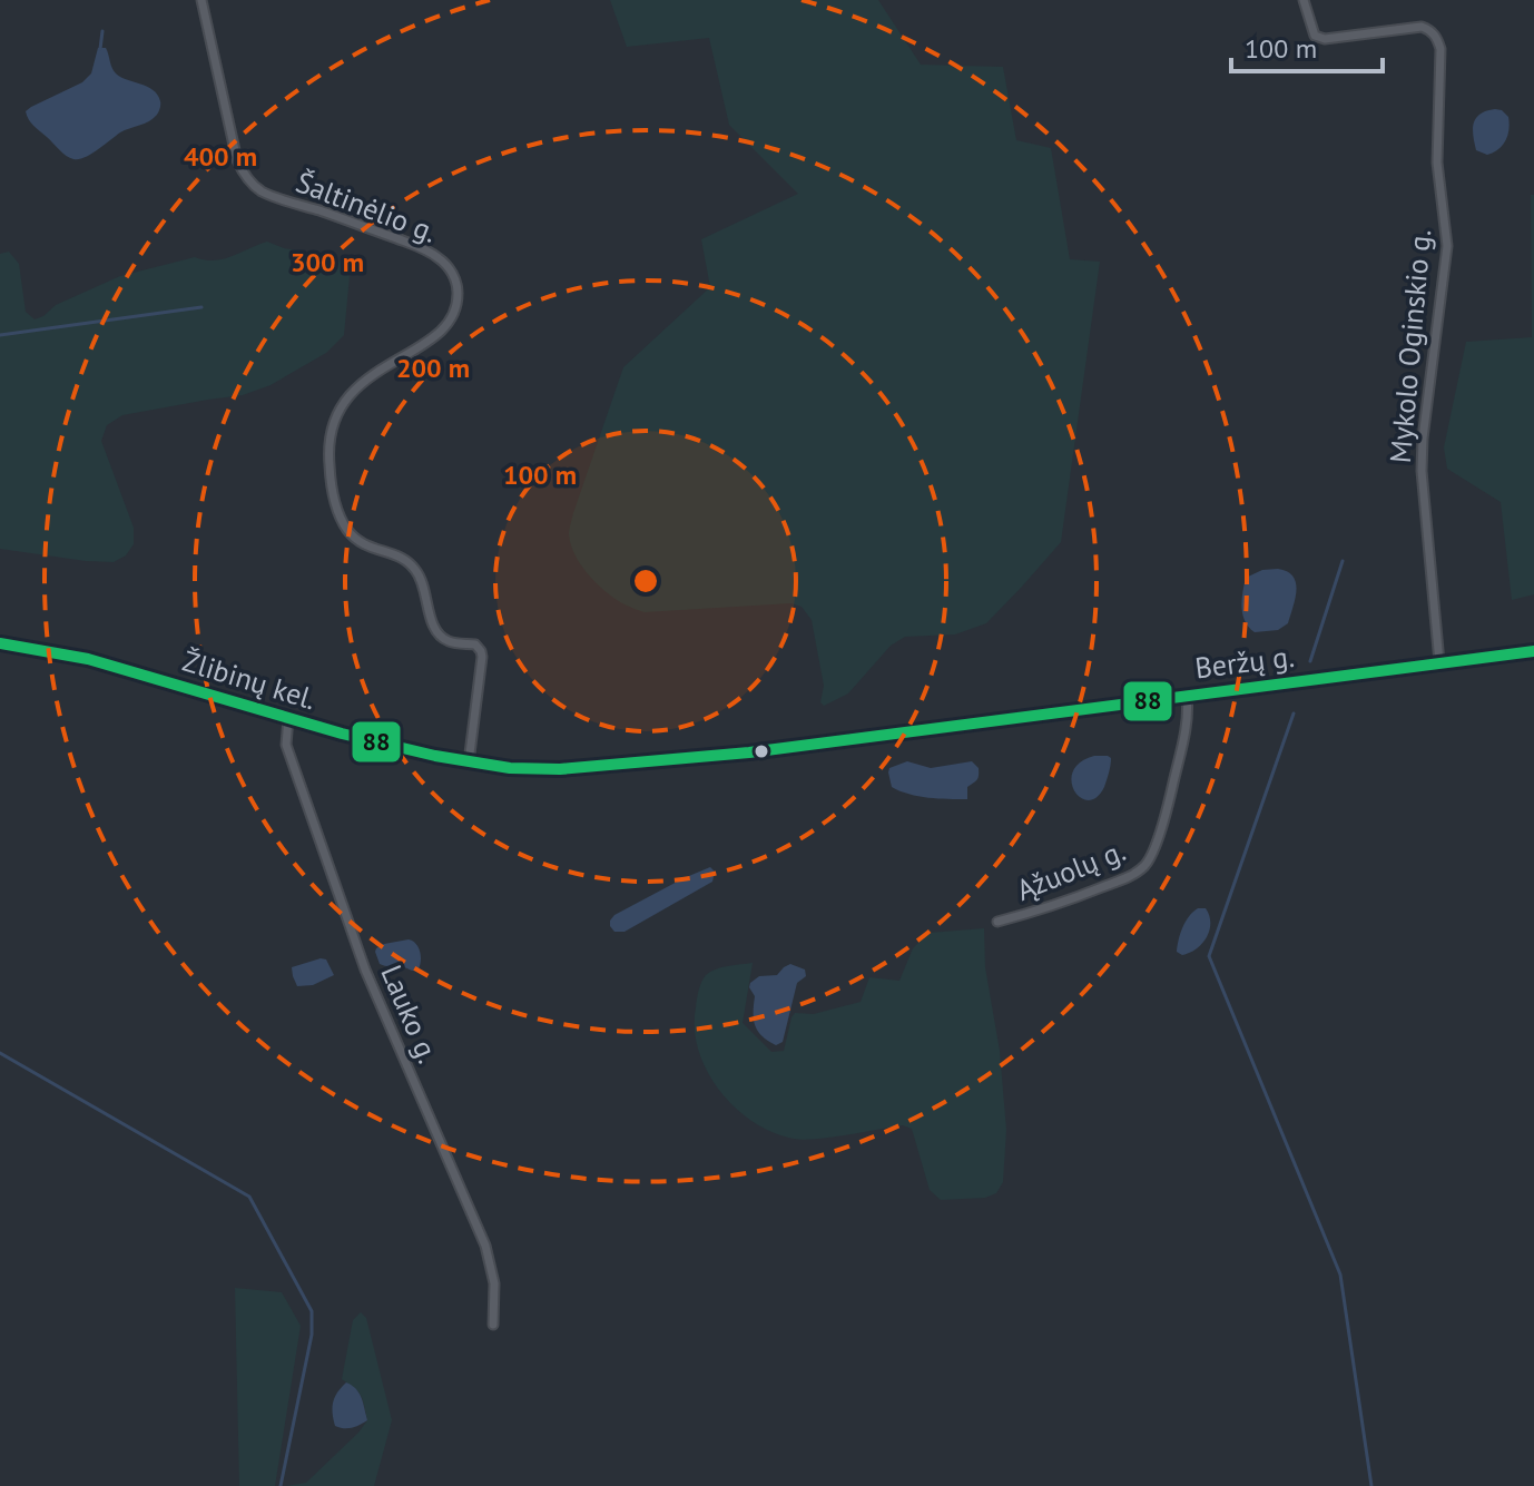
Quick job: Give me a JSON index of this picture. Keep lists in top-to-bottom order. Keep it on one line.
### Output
{"streets":{"main road":["Beržų g.","Žlibinų kel."],"street":["Šaltinėlio g.","Mykolo Oginskio g.","Ąžuolų g.","Lauko g."]},"crossings":[["Šaltinėlio g.","Žlibinų kel."],["Mykolo Oginskio g.","Beržų g."],["Beržų g.","Žlibinų kel."],["Beržų g.","Ąžuolų g."],["Žlibinų kel.","Lauko g."]],"lines":["transit line 88"],"scale_bar":"100 m","rings":["400 m","300 m","200 m","100 m"]}
